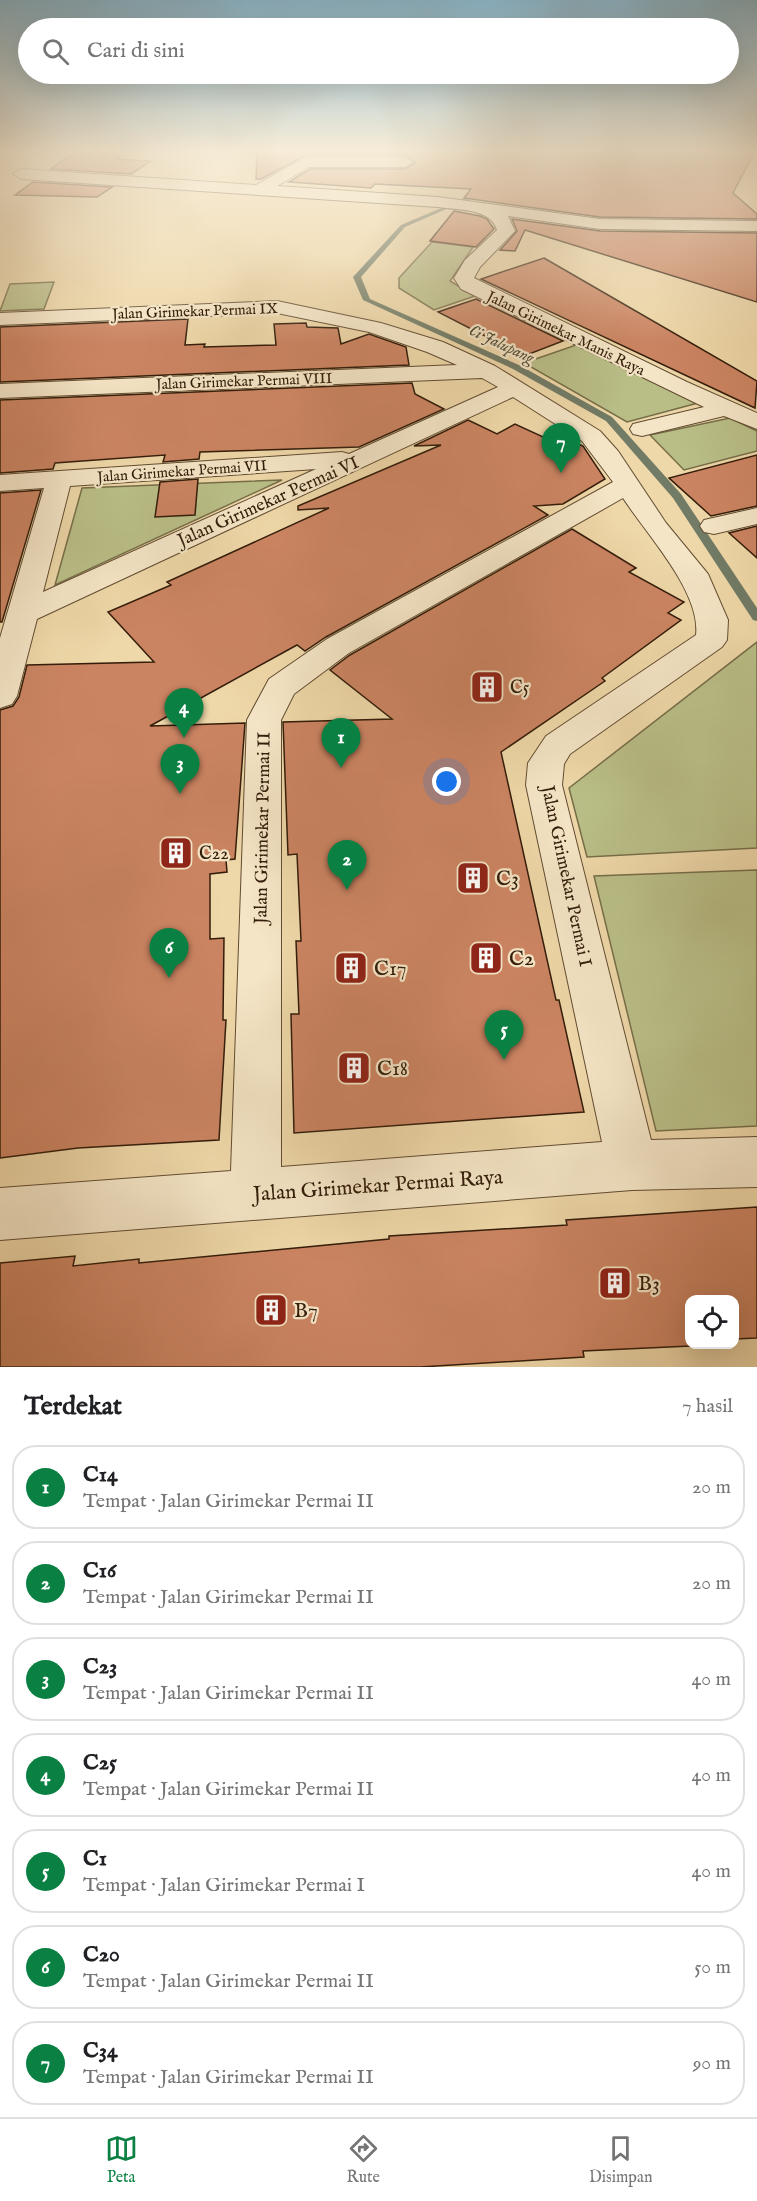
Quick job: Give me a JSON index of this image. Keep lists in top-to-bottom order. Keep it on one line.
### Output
{"streets":{"street":["Jalan Girimekar Permai IX","Jalan Girimekar Manis Raya","Jalan Girimekar Permai VIII","Jalan Girimekar Permai VII","Jalan Girimekar Permai VI","Jalan Girimekar Permai II","Jalan Girimekar Permai I","Jalan Girimekar Permai Raya"]},"crossings":[["Jalan Girimekar Permai IX","Jalan Girimekar Permai VIII"],["Jalan Girimekar Permai IX","Jalan Girimekar Permai VI"],["Jalan Girimekar Permai IX","Jalan Girimekar Permai I"],["Jalan Girimekar Permai VIII","Jalan Girimekar Permai VI"],["Jalan Girimekar Permai VIII","Jalan Girimekar Permai I"],["Jalan Girimekar Permai VII","Jalan Girimekar Permai VI"],["Jalan Girimekar Permai VI","Jalan Girimekar Permai I"],["Jalan Girimekar Permai II","Jalan Girimekar Permai I"],["Jalan Girimekar Permai II","Jalan Girimekar Permai Raya"],["Jalan Girimekar Permai I","Jalan Girimekar Permai Raya"]],"water":["Ci Jalupang"],"places":{"building":["C5","C22","C3","C2","C17","C18","B3","B7"]},"page":{"search":"Cari di sini","pins":["7","4","1","3","2","6","5"],"heading":["Terdekat","7 hasil"],"list":[{"mark":"1","name":"C14","note":"Tempat · Jalan Girimekar Permai II","value":"20 m"},{"mark":"2","name":"C16","note":"Tempat · Jalan Girimekar Permai II","value":"20 m"},{"mark":"3","name":"C23","note":"Tempat · Jalan Girimekar Permai II","value":"40 m"},{"mark":"4","name":"C25","note":"Tempat · Jalan Girimekar Permai II","value":"40 m"},{"mark":"5","name":"C1","note":"Tempat · Jalan Girimekar Permai I","value":"40 m"},{"mark":"6","name":"C20","note":"Tempat · Jalan Girimekar Permai II","value":"50 m"},{"mark":"7","name":"C34","note":"Tempat · Jalan Girimekar Permai II","value":"90 m"}],"nav":["Peta","Rute","Disimpan"]}}
